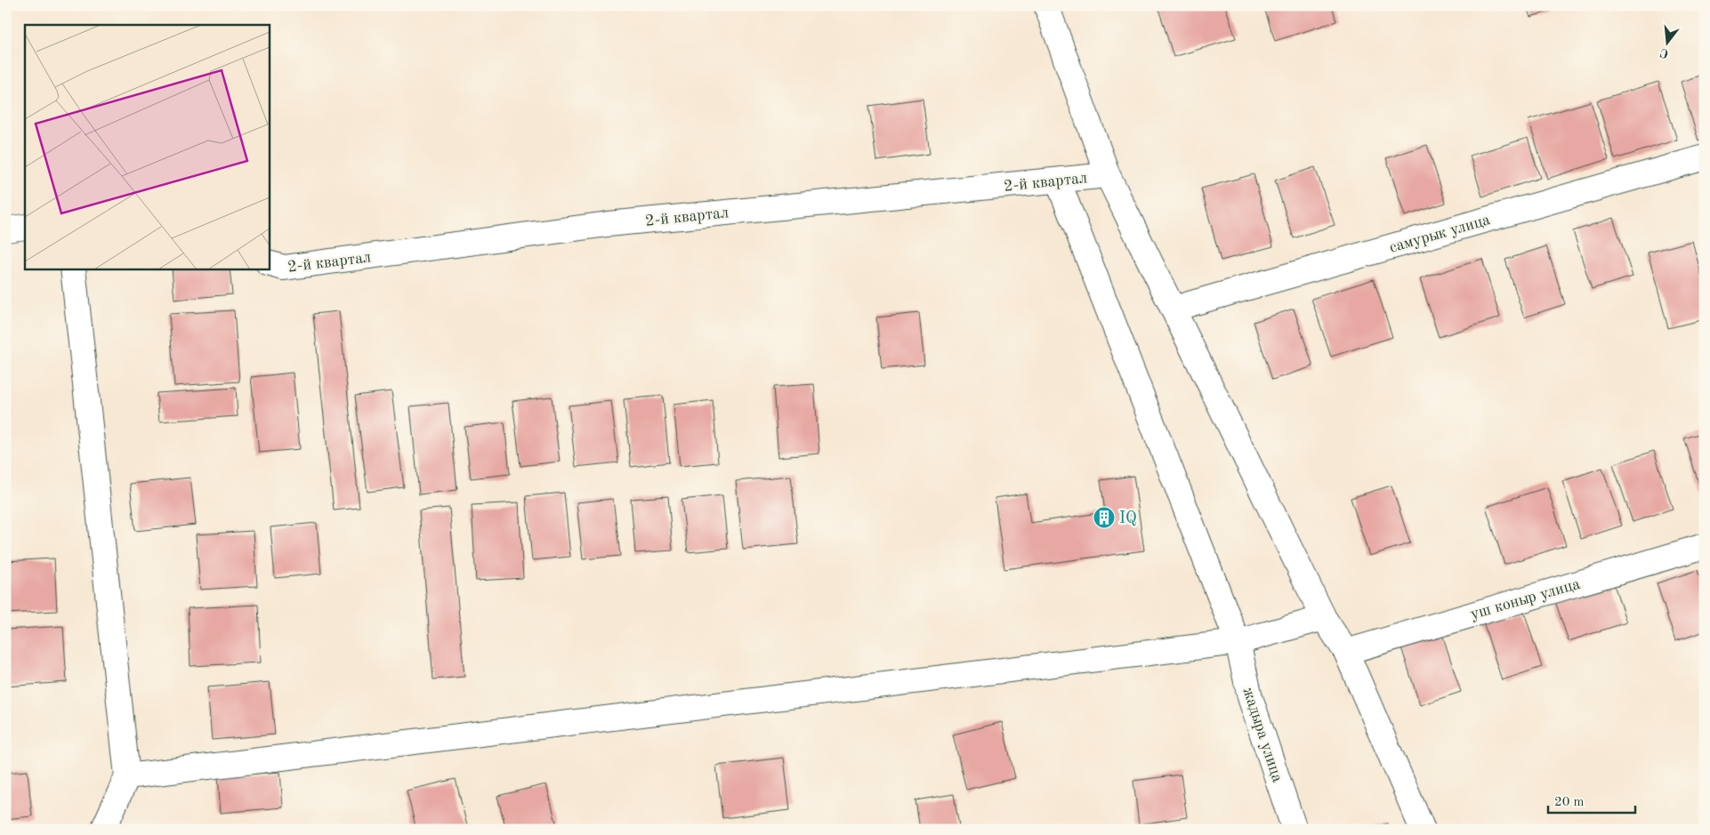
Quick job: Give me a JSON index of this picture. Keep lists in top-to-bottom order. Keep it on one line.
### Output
{"streets":{"street":["2-й квартал","самурык улица","уш коныр улица","жадыра улица"]},"crossings":[["2-й квартал","жадыра улица"]],"places":{"building":["IQ"]},"scale_bar":"20 m","north":"bottom"}
